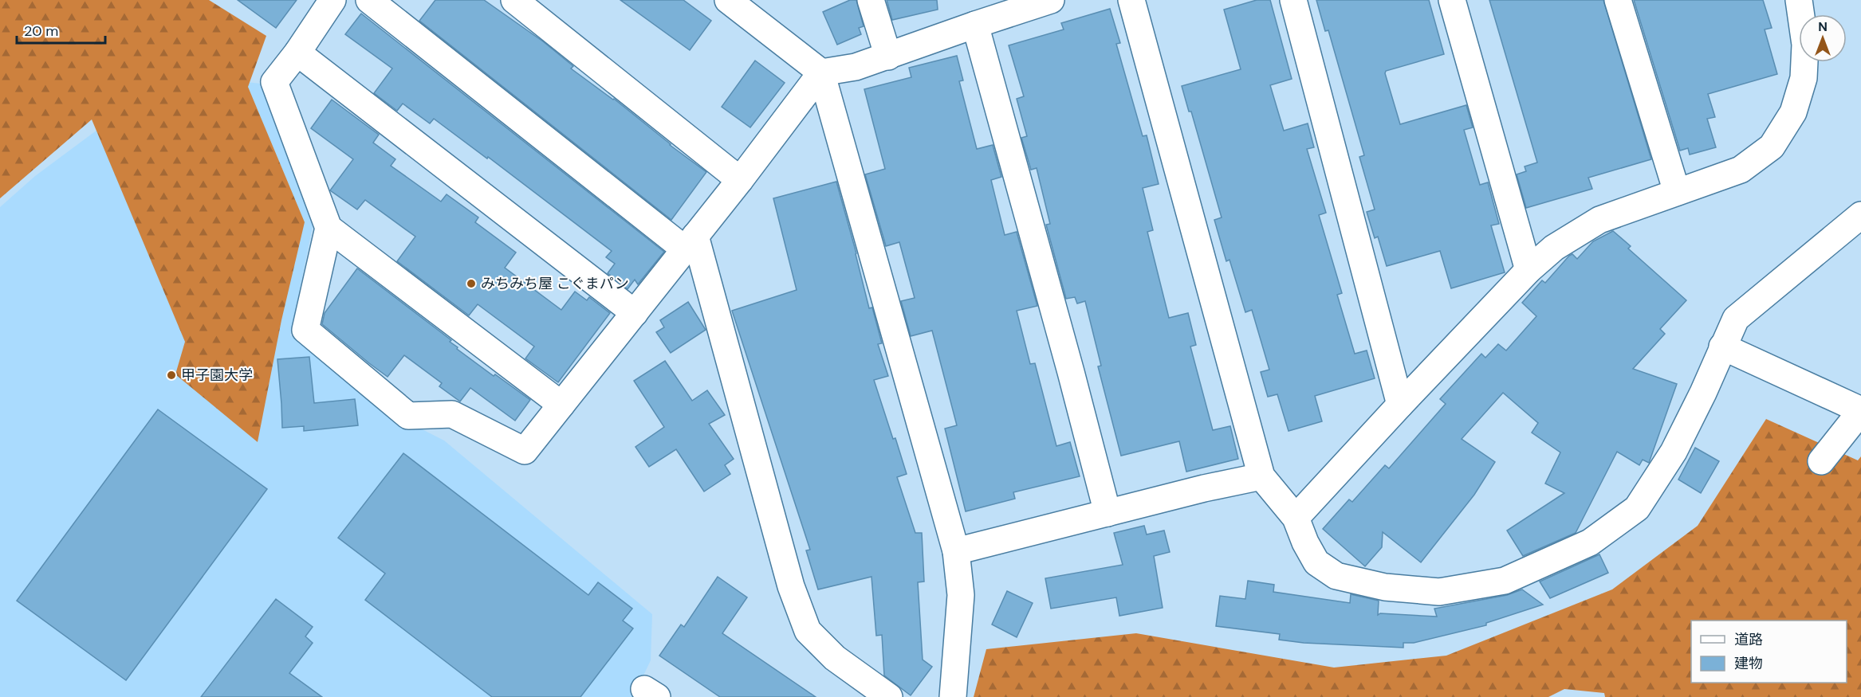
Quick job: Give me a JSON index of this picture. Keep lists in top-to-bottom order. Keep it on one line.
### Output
{"places":["みちみち屋 こぐまパン","甲子園大学"],"legend":["道路","建物"],"scale_bar":"20 m","north":"top"}
